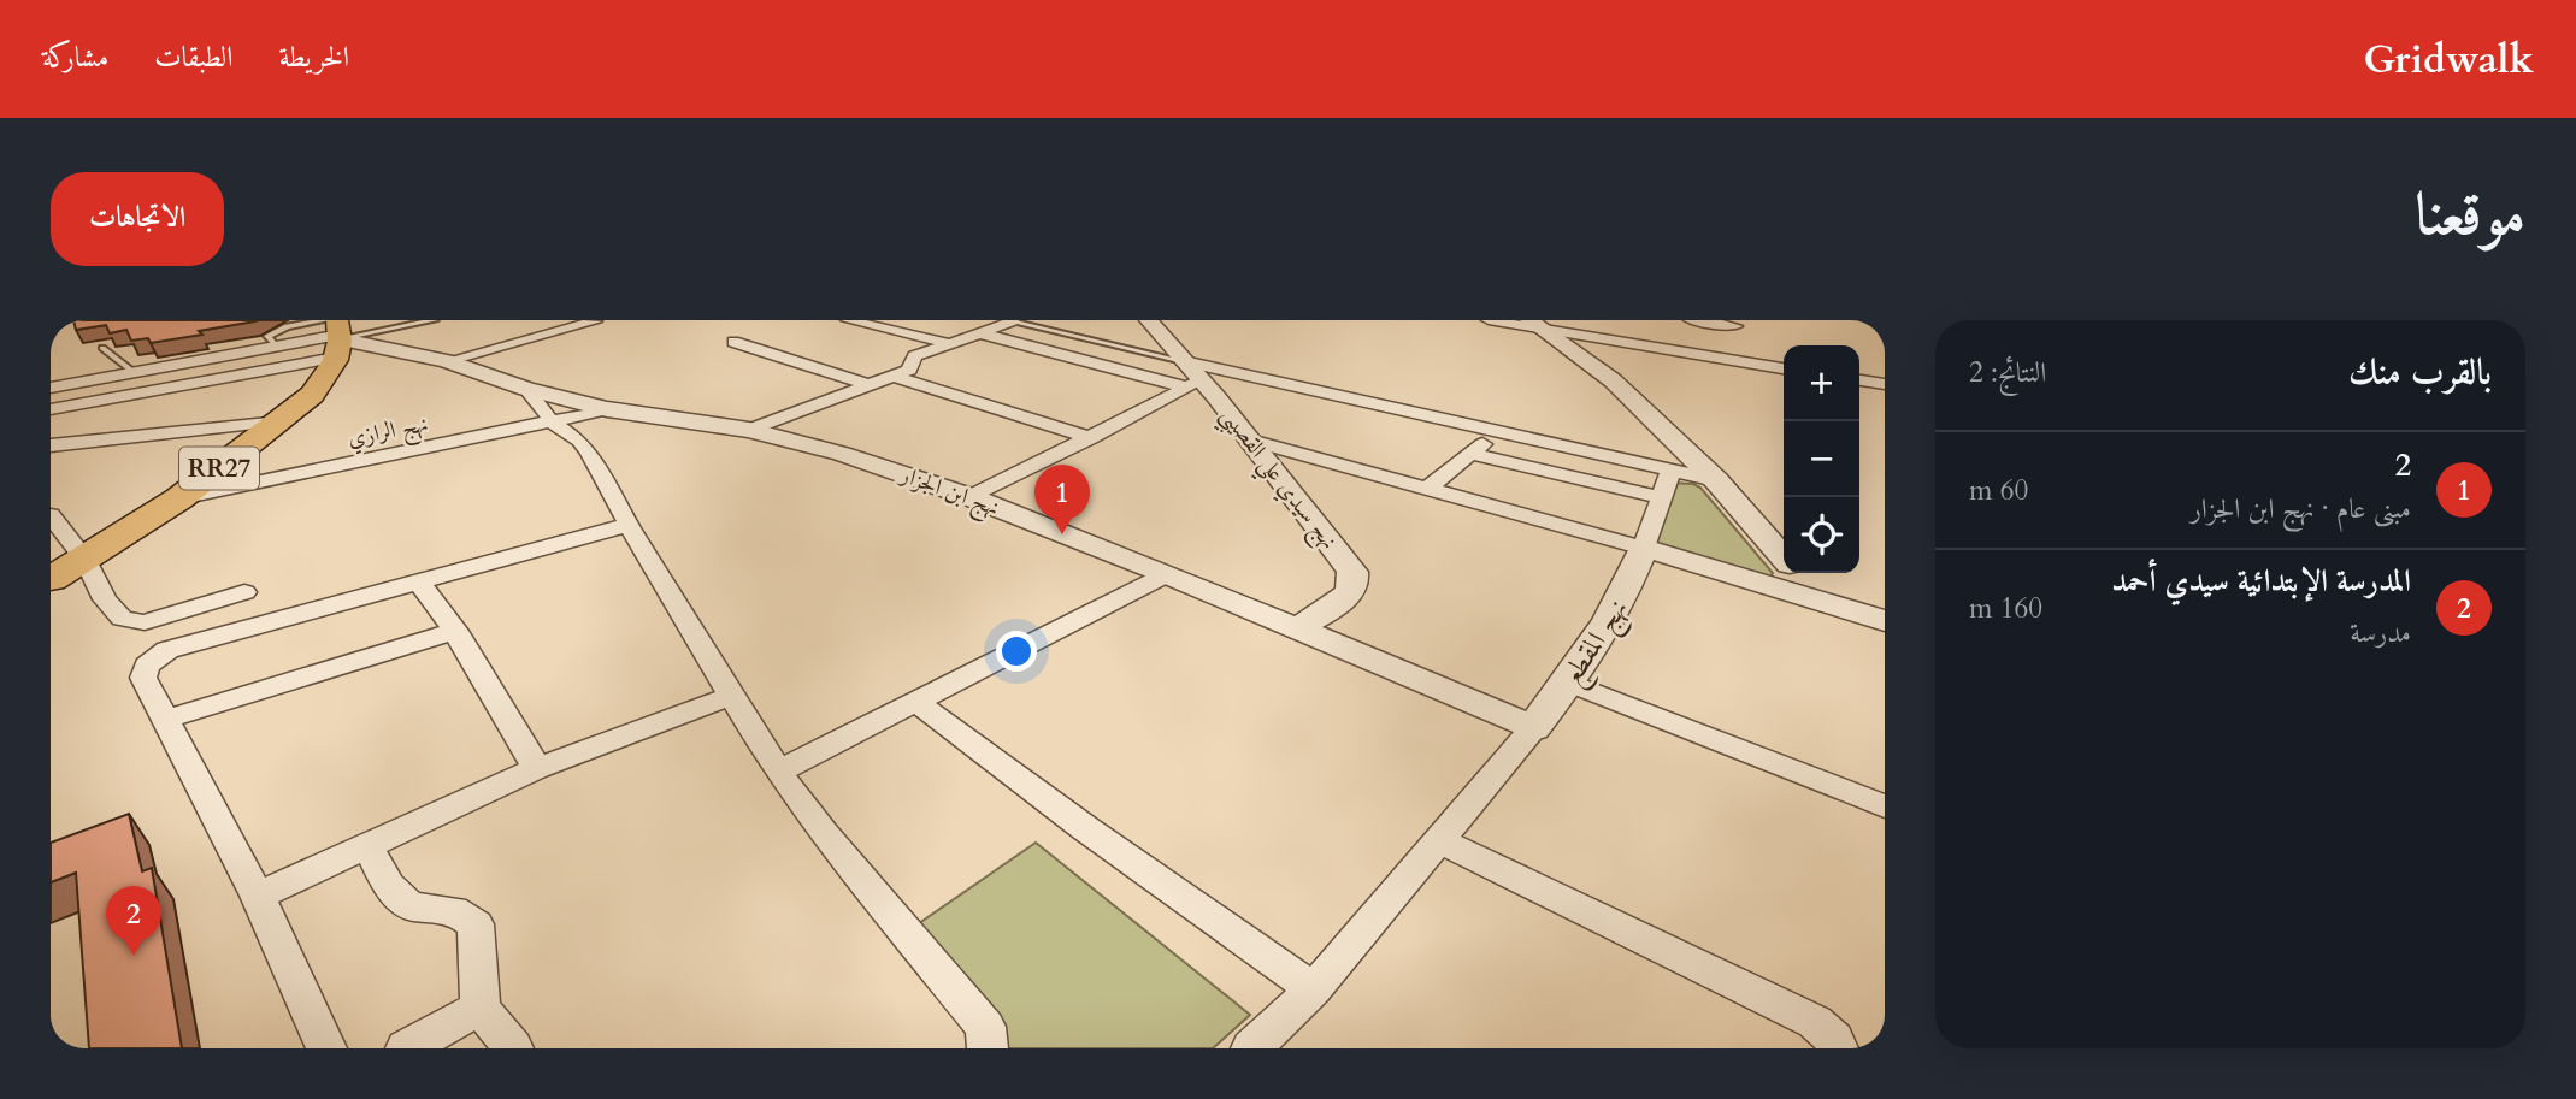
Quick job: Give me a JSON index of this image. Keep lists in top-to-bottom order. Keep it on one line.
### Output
{"streets":{"main road":["RR27"],"street":["نهج الرازي","نهج سيدي علي القصيبي","نهج ابن الجزار","نهج المقطع"]},"crossings":[["نهج الرازي","RR27"],["نهج الرازي","نهج ابن الجزار"],["RR27","نهج ابن الجزار"],["نهج سيدي علي القصيبي","نهج ابن الجزار"],["نهج ابن الجزار","نهج المقطع"]],"page":{"header":"Gridwalk","nav":["الخريطة","الطبقات","مشاركة"],"title":"موقعنا","buttons":"الاتجاهات","heading":["بالقرب منك","النتائج: 2"],"map_buttons":["+","−"],"list":[{"mark":"1","name":"2","note":"مبنى عام · نهج ابن الجزار","value":"60 m"},{"mark":"2","name":"المدرسة الإبتدائية سيدي أحمد","note":"مدرسة","value":"160 m"}],"pins":["1","2"]}}
